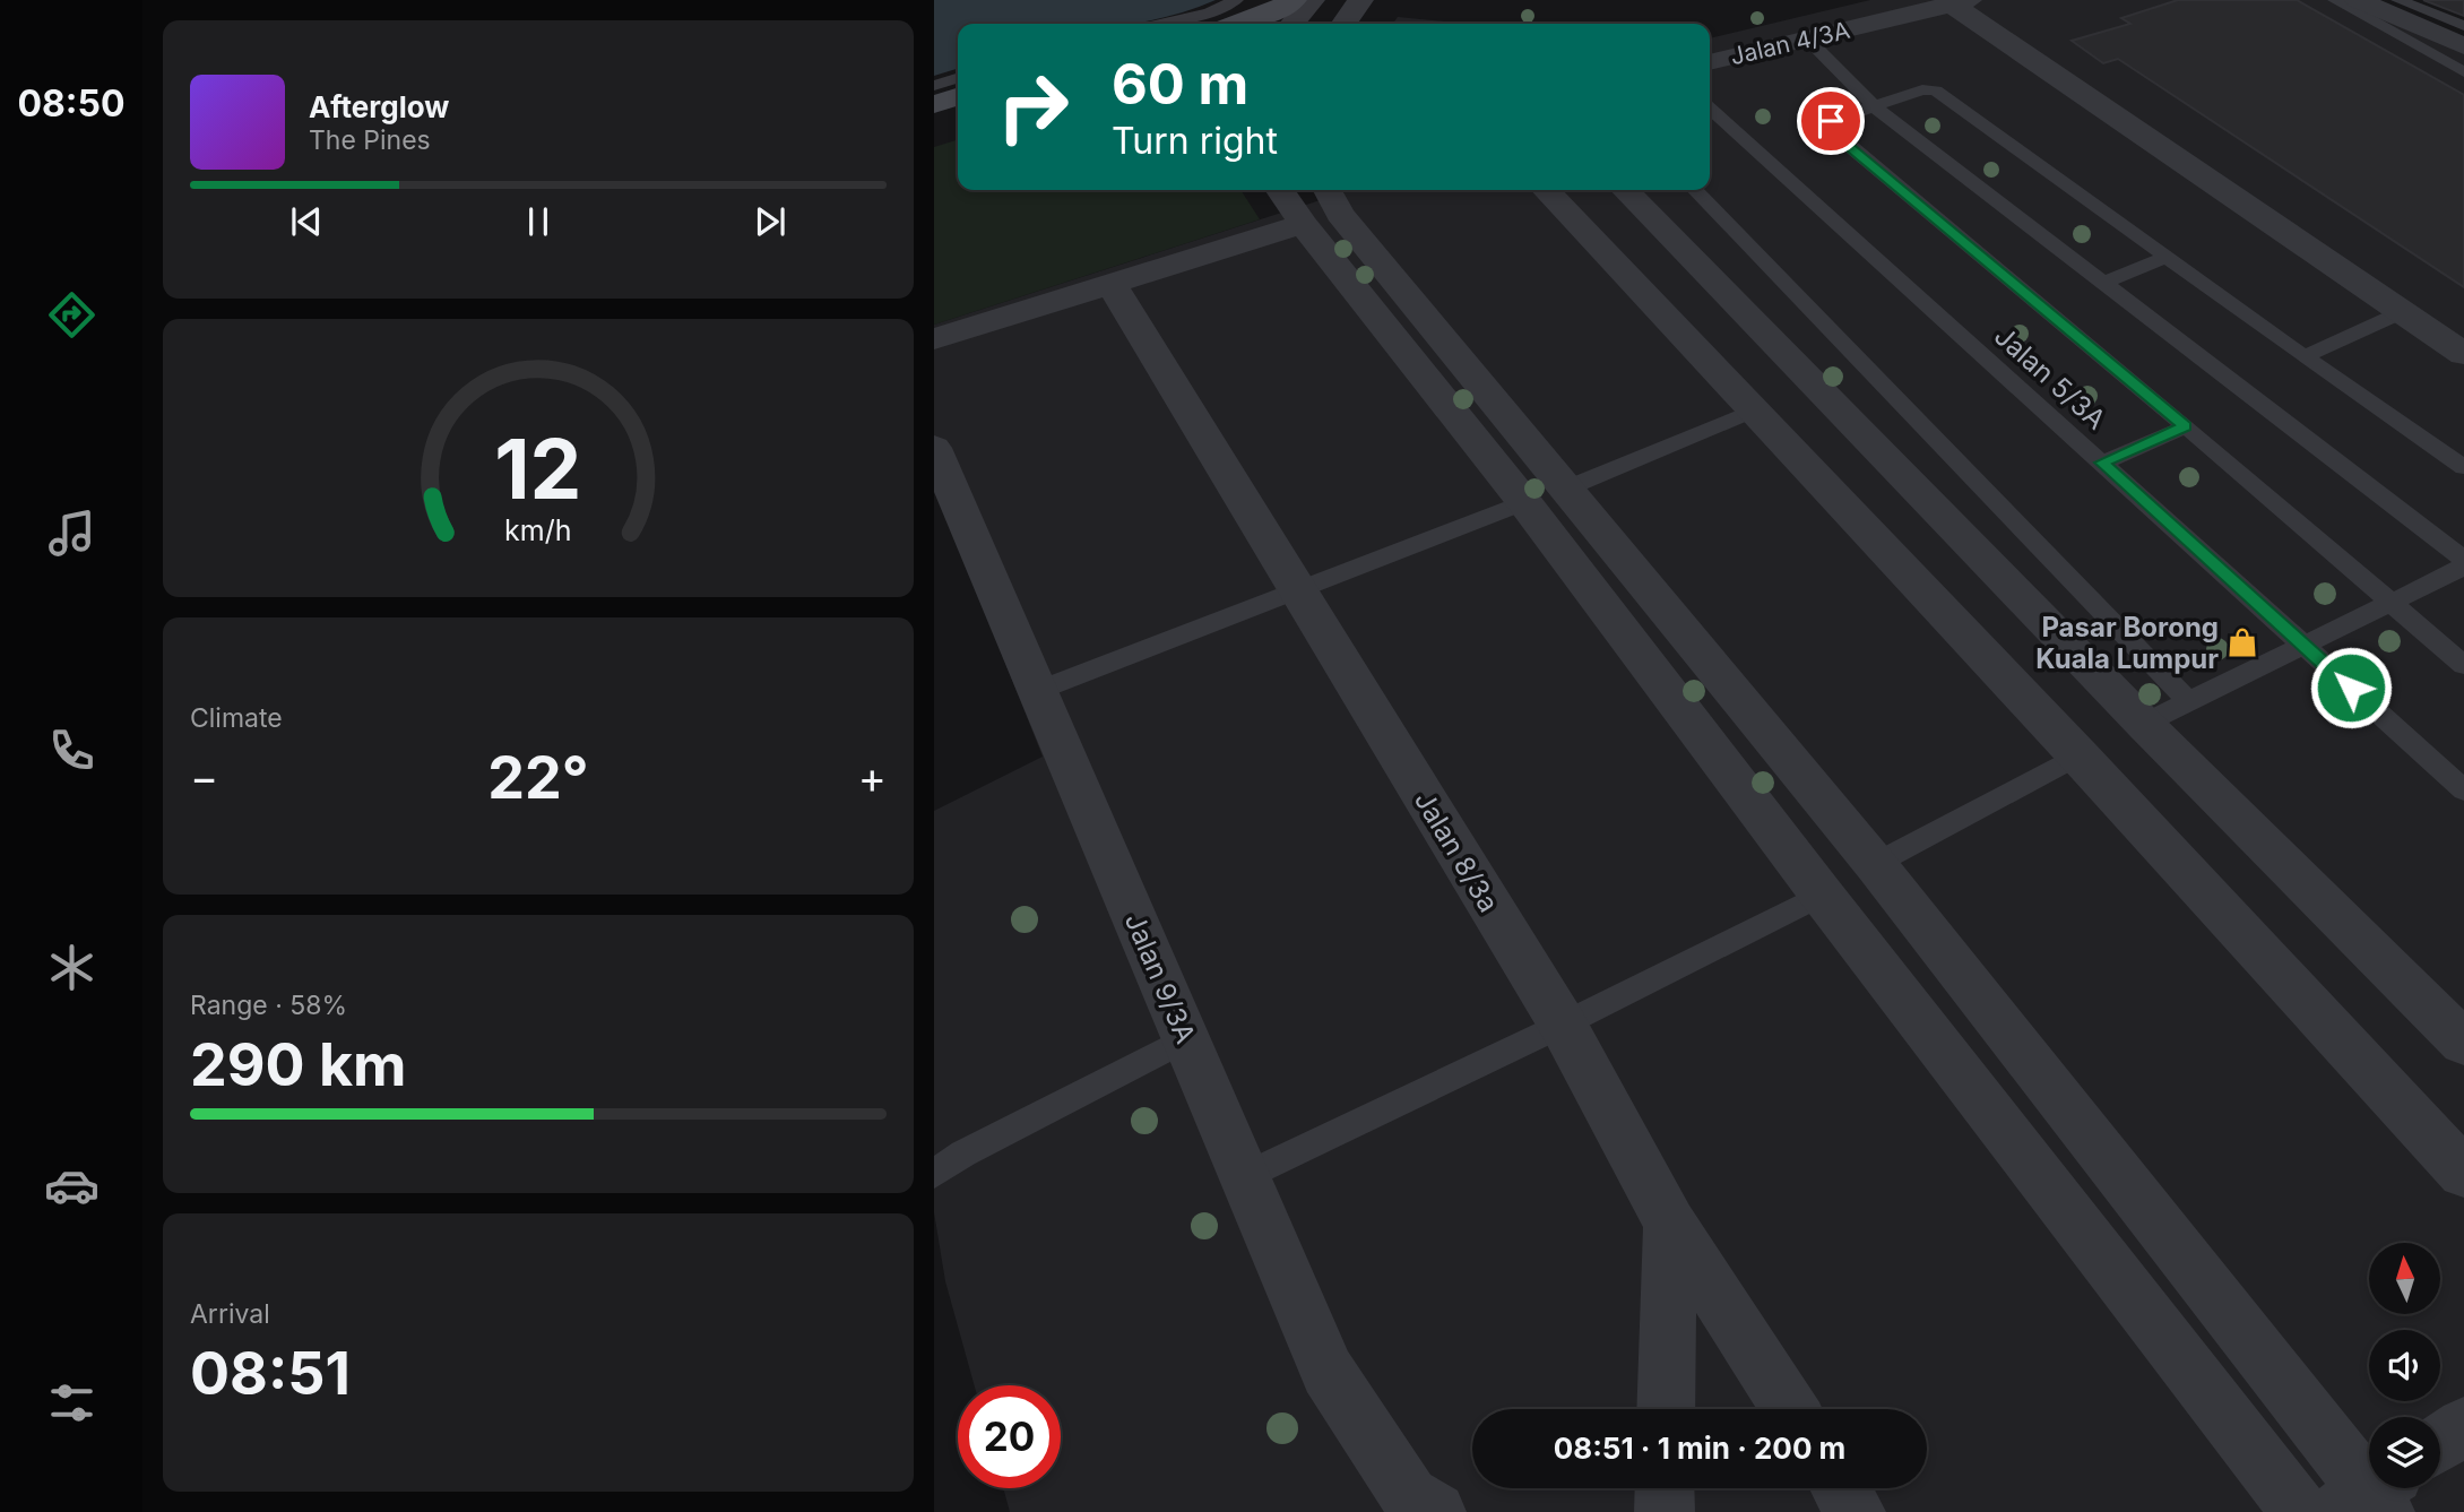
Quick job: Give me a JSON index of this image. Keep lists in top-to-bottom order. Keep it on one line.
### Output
{"streets":{"street":["Jalan 4/3A","Jalan 8/3a","Jalan 9/3A"],"lane":["Jalan 5/3A"]},"places":{"shop":["Pasar Borong Kuala Lumpur"]},"north":"top","page":{"tabs":"08:50","turn":["60 m","Turn right"],"song":["Afterglow","The Pines"],"tile":["Climate",["Range · 58%","290 km"],["Arrival","08:51"]],"heat":["−","22°","+"],"limit":"20","trip":"08:51 · 1 min · 200 m","gauge":["12","km/h"]}}
